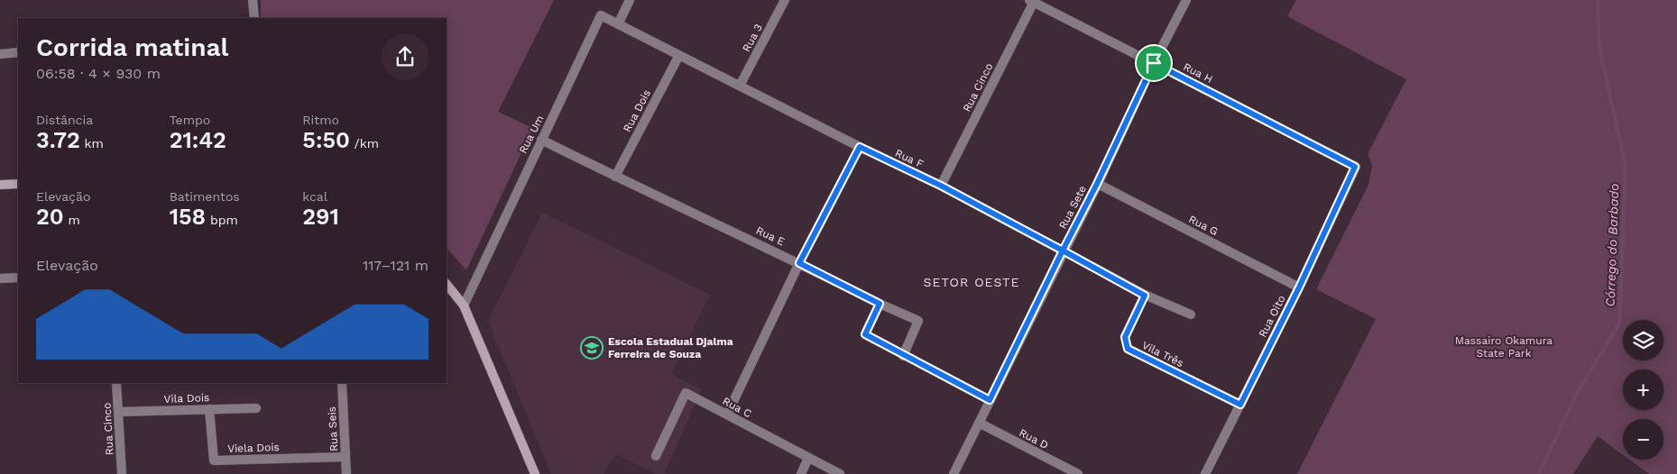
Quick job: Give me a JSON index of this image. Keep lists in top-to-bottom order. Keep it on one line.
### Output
{"streets":{"street":["Rua 3","Rua H","Rua Cinco","Rua Dois","Rua Um","Rua F","Rua Sete","Rua G","Rua E","Rua Oito","Vila Três","Vila Dois","Rua C","Rua Seis","Rua D","Viela Dois"]},"crossings":[["Rua 3","Rua F"],["Rua H","Rua Cinco"],["Rua H","Rua Sete"],["Rua H","Rua Oito"],["Rua Cinco","Rua F"],["Rua Cinco","Vila Dois"],["Rua Dois","Rua F"],["Rua Dois","Rua E"],["Rua Um","Rua F"],["Rua Um","Rua E"],["Rua F","Rua Sete"],["Rua F","Vila Três"],["Rua Sete","Rua G"],["Rua Sete","Rua D"],["Rua G","Rua Oito"],["Rua Oito","Vila Três"],["Vila Dois","Viela Dois"],["Rua Seis","Viela Dois"]],"districts":["SETOR OESTE"],"water":["Córrego do Barbado"],"parks":["Massairo Okamura State Park"],"places":{"school or university":["Escola Estadual Djalma Ferreira de Souza"]},"page":{"heading":["Corrida matinal","06:58 · 4 × 930 m"],"stats":[["Distância","3.72 km"],["Tempo","21:42"],["Ritmo","5:50 /km"],["Elevação","20 m"],["Batimentos","158 bpm"],["kcal","291"]],"chart":["Elevação","117–121 m"],"map_buttons":["+","−"]}}
